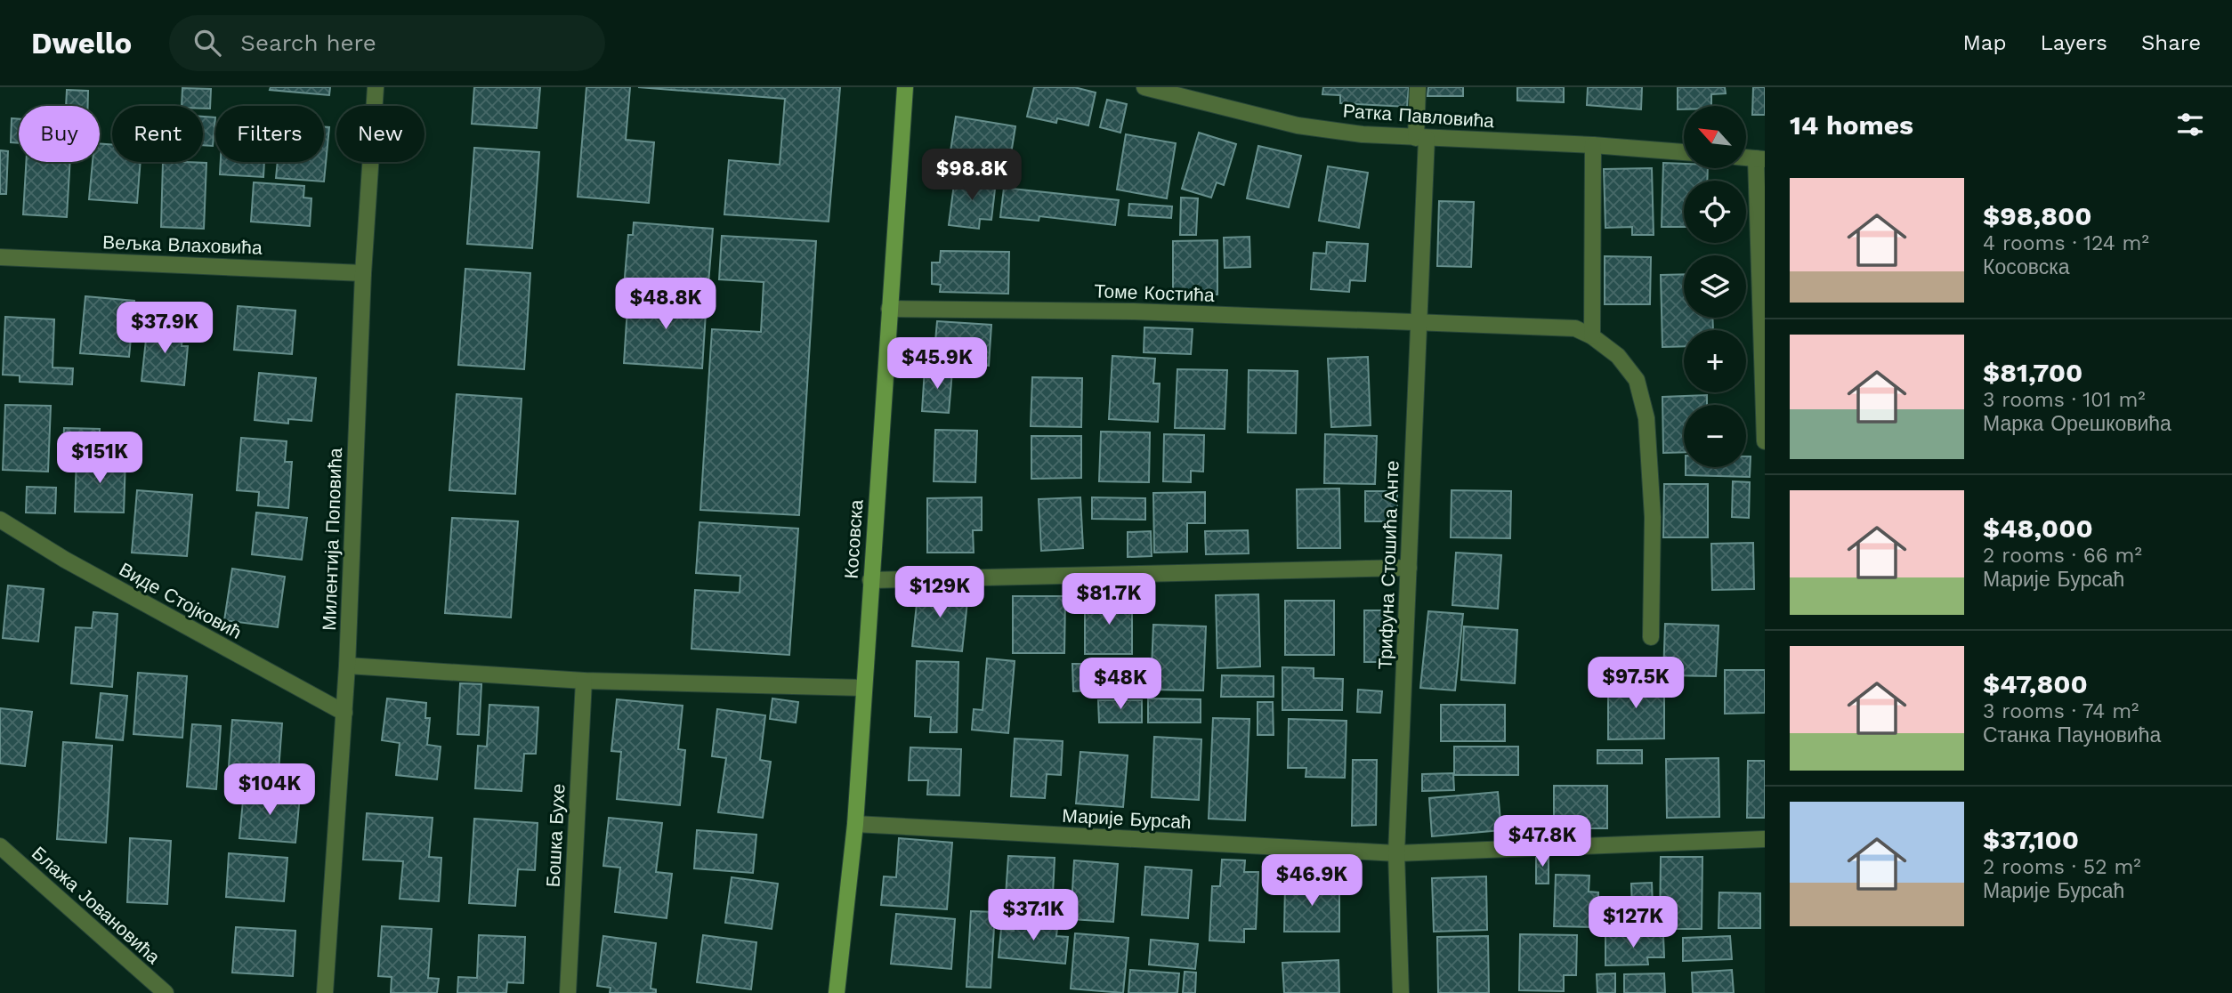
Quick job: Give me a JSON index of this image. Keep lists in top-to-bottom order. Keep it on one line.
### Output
{"streets":{"street":["Ратка Павловића","Вељка Влаховића","Томе Костића","Милентија Поповића","Косовска","Трифуна Стошића Анте","Виде Стојковић","Марије Бурсаћ","Бошка Бухе","Блажа Јовановића"]},"crossings":[["Ратка Павловића","Трифуна Стошића Анте"],["Вељка Влаховића","Милентија Поповића"],["Томе Костића","Косовска"],["Томе Костића","Трифуна Стошића Анте"],["Милентија Поповића","Виде Стојковић"],["Косовска","Марије Бурсаћ"],["Трифуна Стошића Анте","Марије Бурсаћ"]],"north":"top left","page":{"header":"Dwello","search":"Search here","nav":["Map","Layers","Share"],"heading":"14 homes","map_buttons":["+","−"],"chip":["Buy","Rent","Filters","New"],"price":["$98.8K","$48.8K","$37.9K","$45.9K","$151K","$129K","$81.7K","$97.5K","$48K","$104K","$47.8K","$46.9K","$37.1K","$127K"],"list":[{"name":"$98,800","note":"4 rooms · 124 m² · Косовска"},{"name":"$81,700","note":"3 rooms · 101 m² · Марка Орешковића"},{"name":"$48,000","note":"2 rooms · 66 m² · Марије Бурсаћ"},{"name":"$47,800","note":"3 rooms · 74 m² · Станка Пауновића"},{"name":"$37,100","note":"2 rooms · 52 m² · Марије Бурсаћ"}]}}
